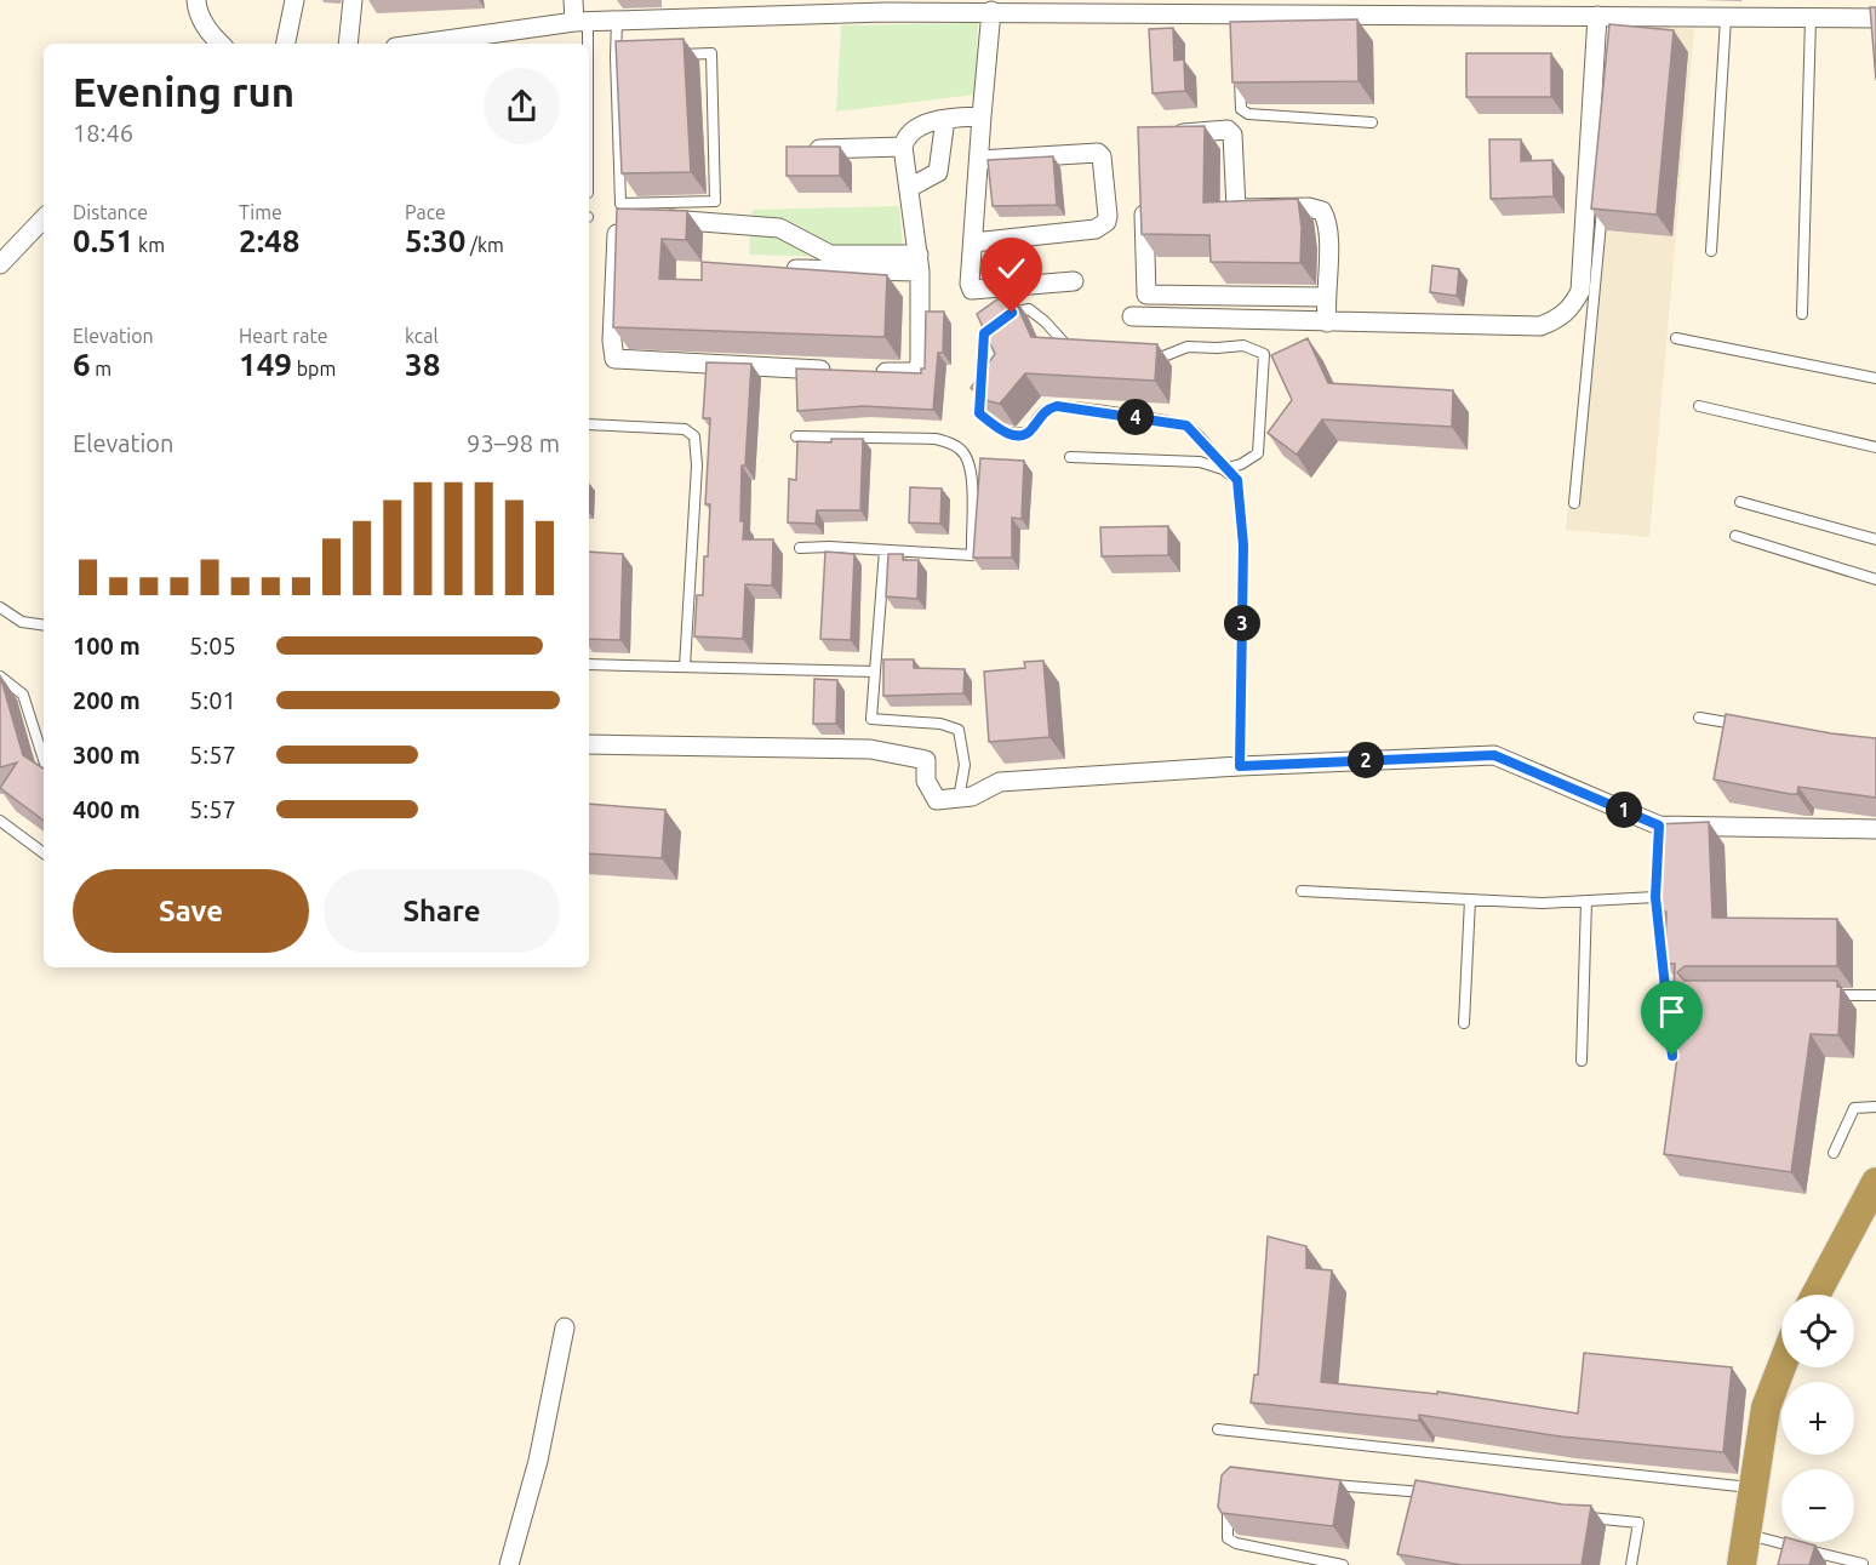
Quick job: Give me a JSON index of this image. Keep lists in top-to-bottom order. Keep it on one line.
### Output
{"page":{"heading":["Evening run","18:46"],"stats":[["Distance","0.51 km"],["Time","2:48"],["Pace","5:30 /km"],["Elevation","6 m"],["Heart rate","149 bpm"],["kcal","38"]],"pins":["4","3","2","1"],"chart":["Elevation","93–98 m"],"list":[{"name":"100 m","note":"5:05"},{"name":"200 m","note":"5:01"},{"name":"300 m","note":"5:57"},{"name":"400 m","note":"5:57"}],"buttons":["Save","Share"],"map_buttons":["+","−"]}}
